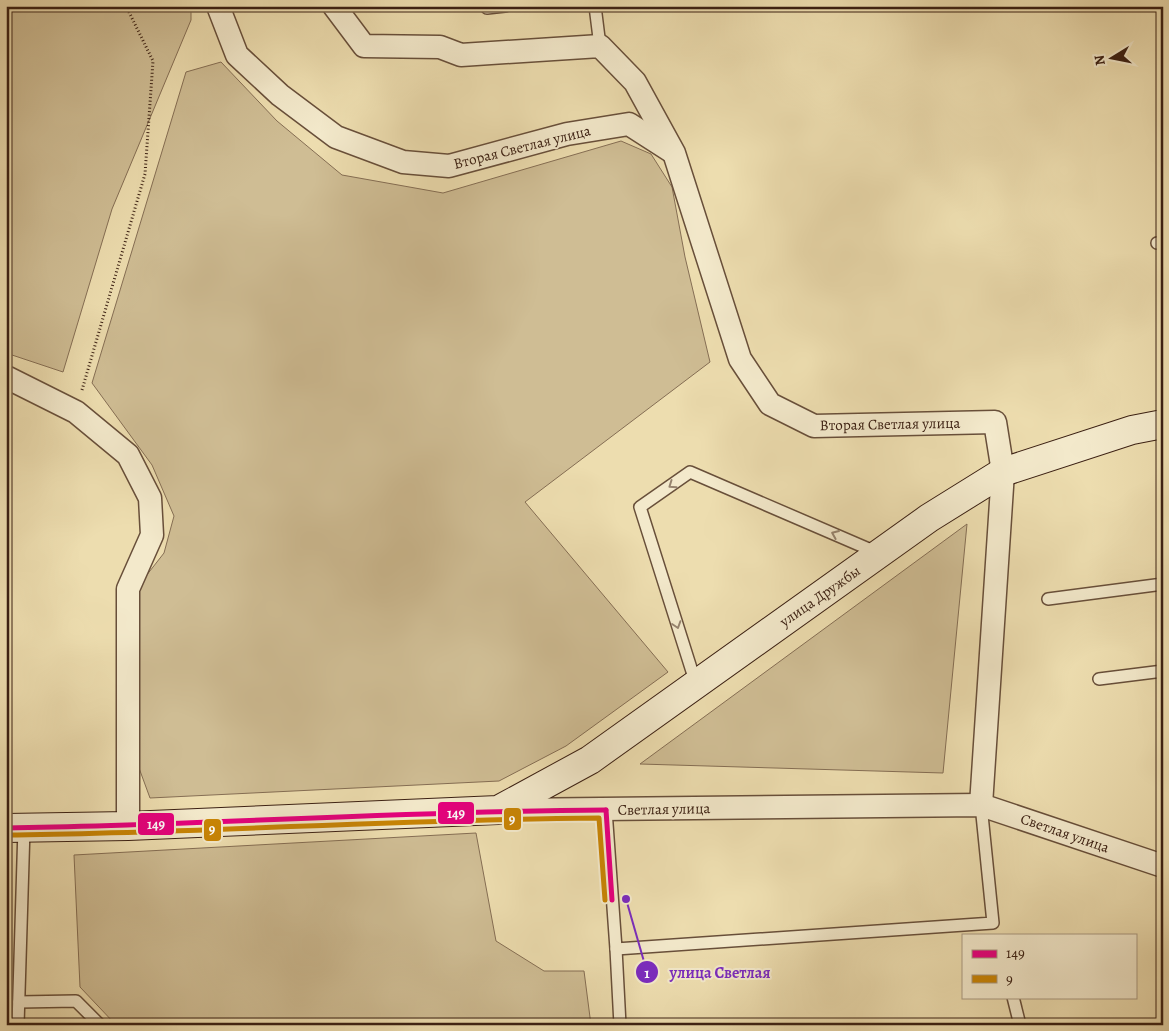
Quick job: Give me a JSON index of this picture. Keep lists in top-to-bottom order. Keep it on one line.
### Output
{"streets":{"street":["Вторая Светлая улица","улица Дружбы","Светлая улица"]},"crossings":[["Вторая Светлая улица","улица Дружбы"],["улица Дружбы","Светлая улица"]],"places":["улица Светлая"],"lines":["transit line 149","transit line 9"],"legend":["149","9"],"north":"left"}
